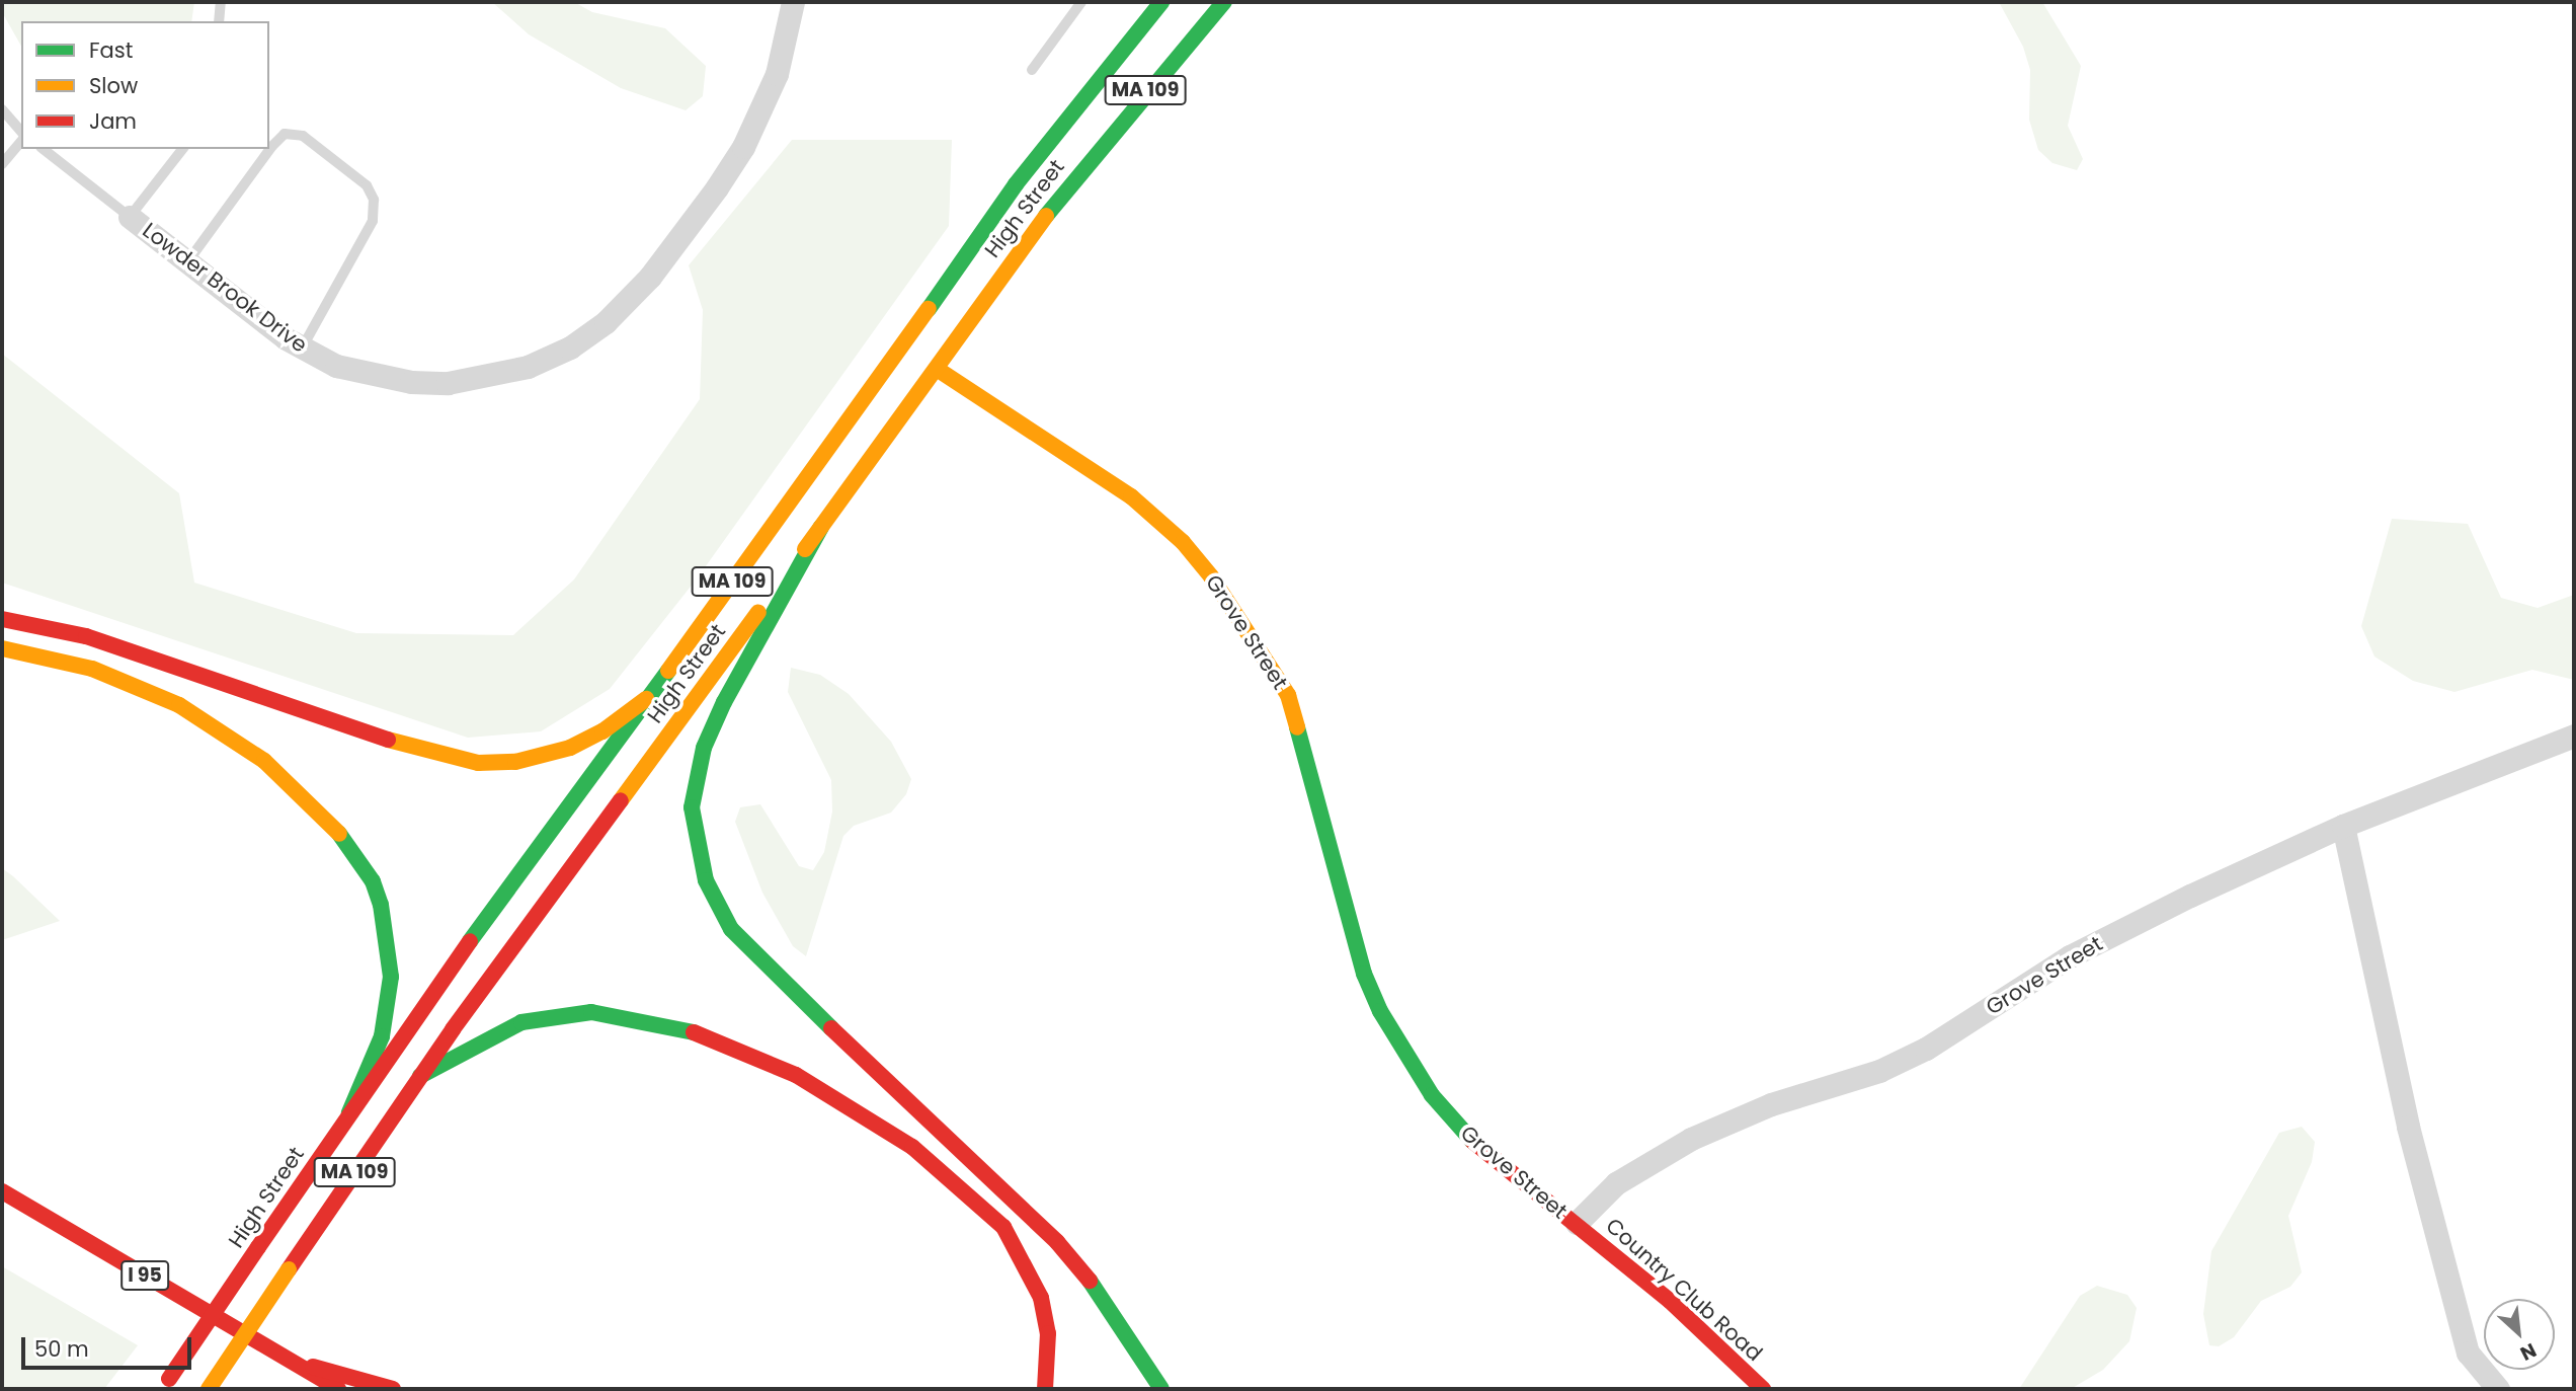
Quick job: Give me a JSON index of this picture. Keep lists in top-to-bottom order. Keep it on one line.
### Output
{"streets":{"main road":["MA 109","High Street","Grove Street","I 95","Country Club Road"],"street":["Lowder Brook Drive"]},"crossings":[["High Street","Grove Street"],["Grove Street","Country Club Road"]],"legend":["Fast","Slow","Jam"],"scale_bar":"50 m","north":"bottom right"}
